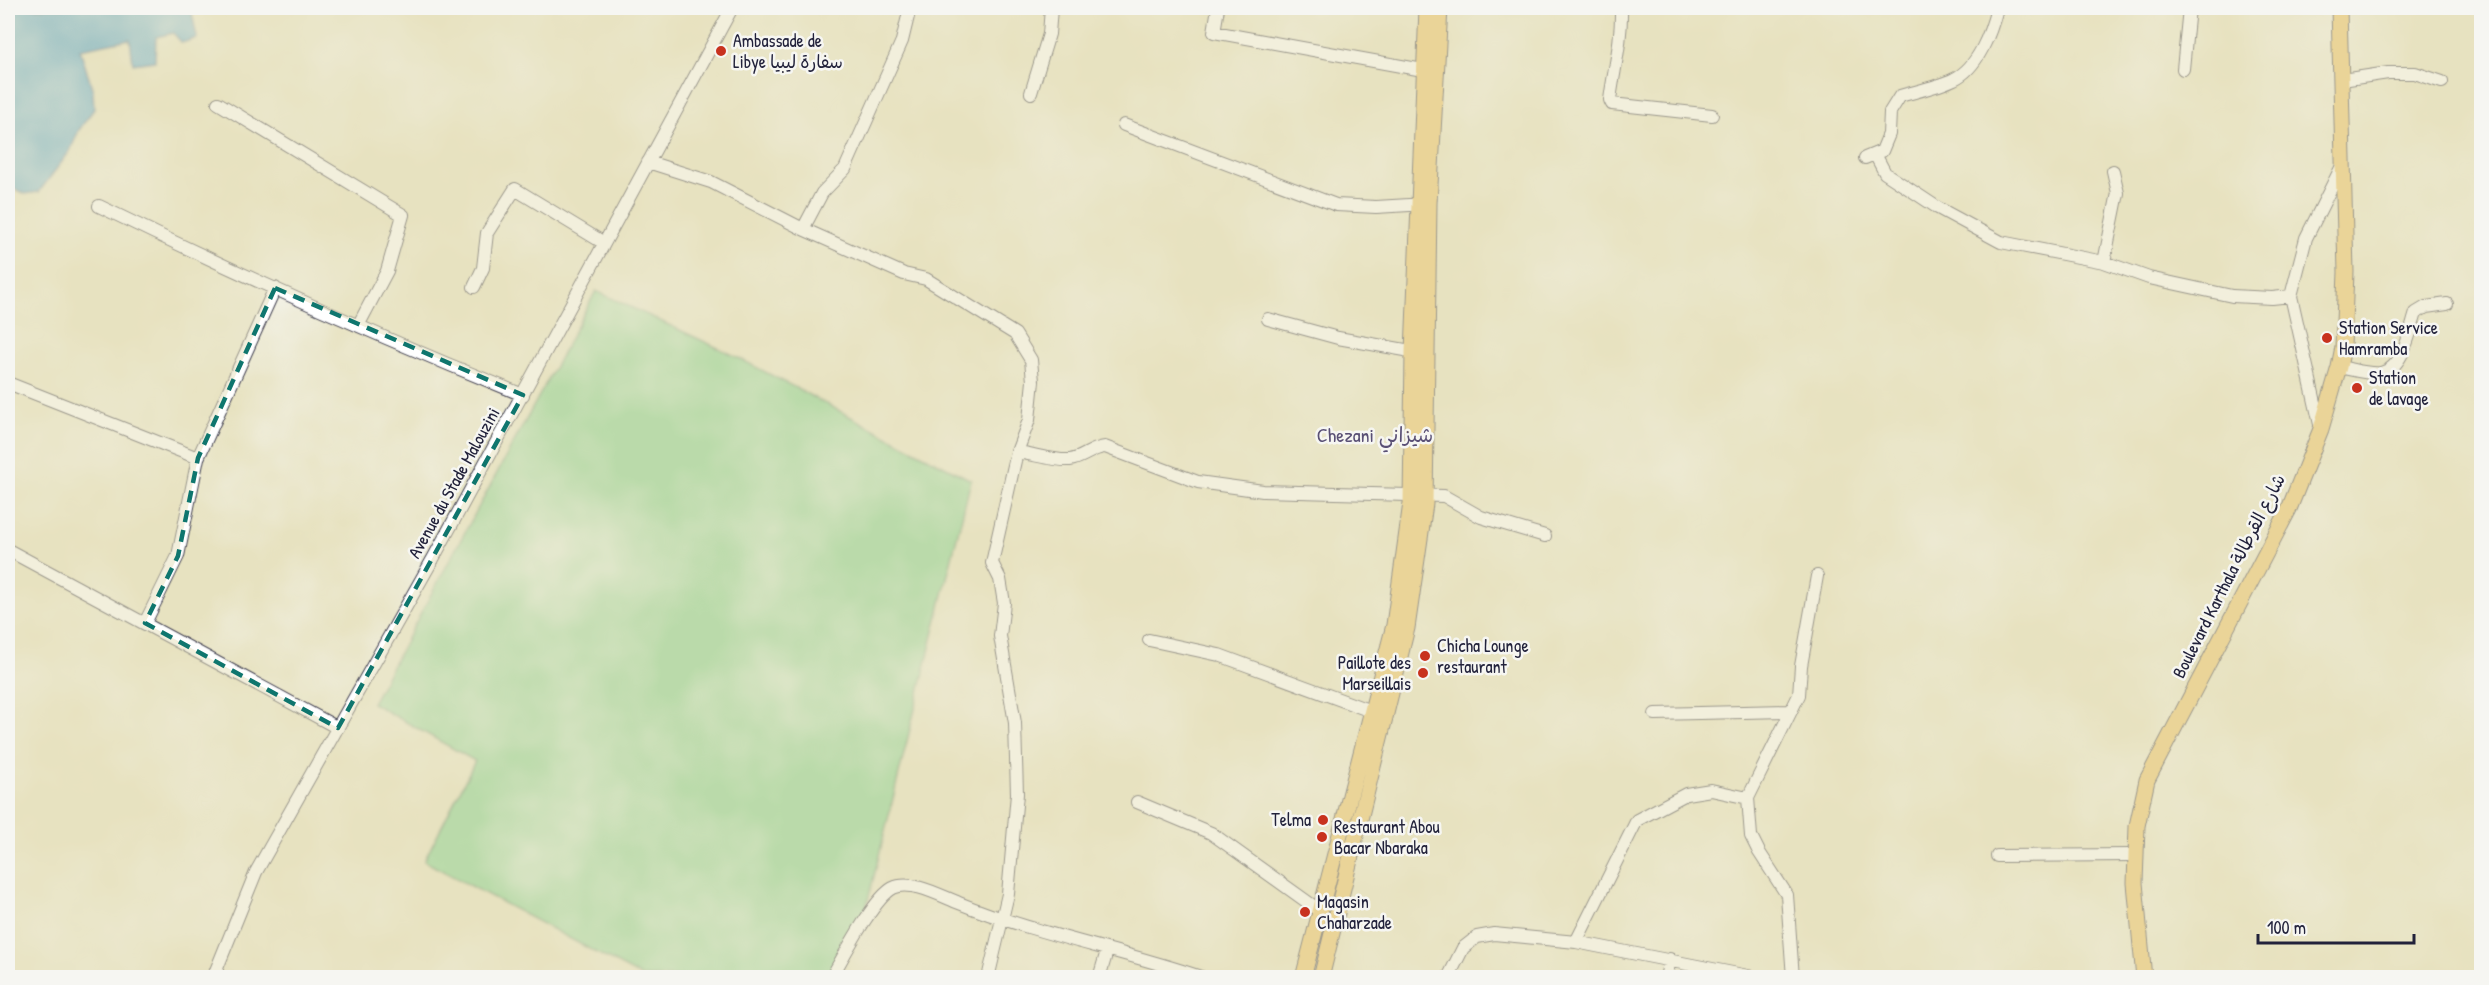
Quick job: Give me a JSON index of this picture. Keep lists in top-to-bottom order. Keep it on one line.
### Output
{"streets":{"main road":["Boulevard Karthala شارع القرطالة"],"street":["Avenue du Stade Malouzini"]},"districts":["Chezani شيزاني"],"places":["Ambassade de Libye سفارة ليبيا","Station Service Hamramba","Station de lavage","Chicha Lounge restaurant","Paillote des Marseillais","Telma","Restaurant Abou Bacar Nbaraka","Magasin Chaharzade"],"scale_bar":"100 m"}
